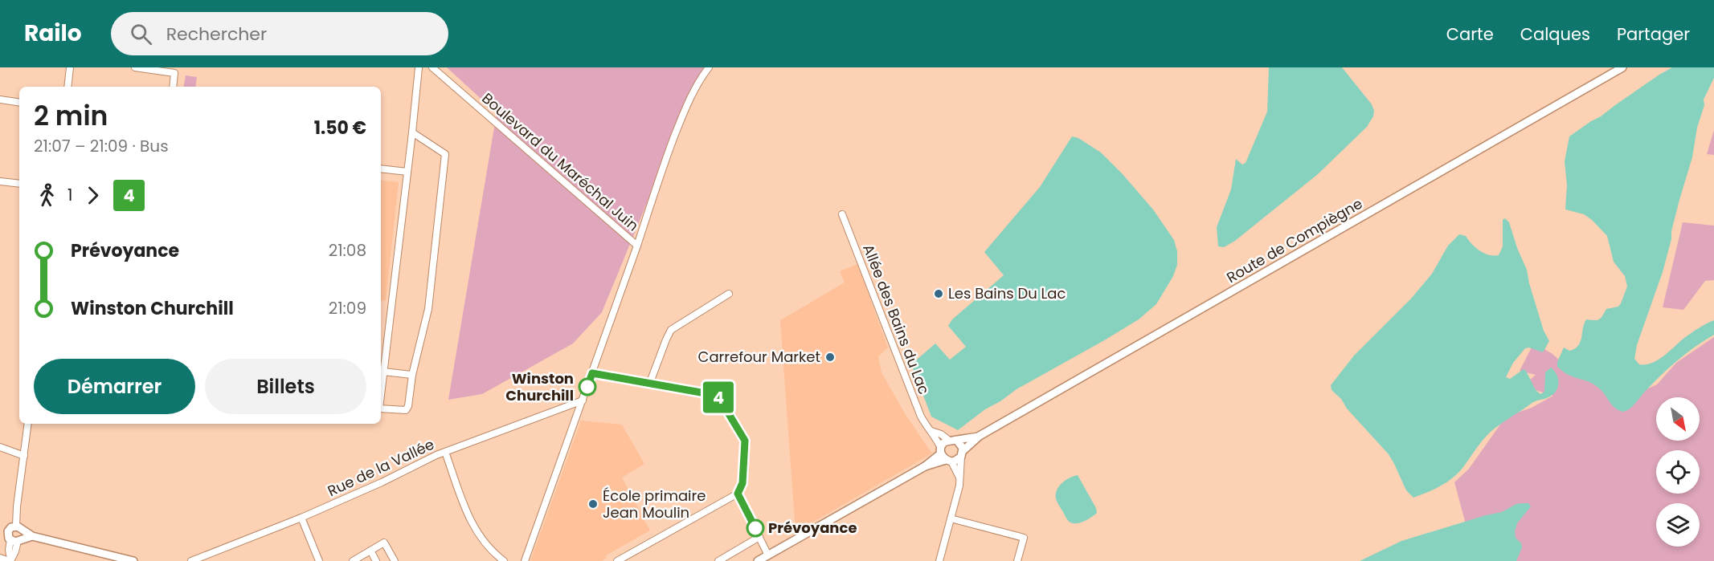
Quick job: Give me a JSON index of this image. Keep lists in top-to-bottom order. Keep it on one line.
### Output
{"streets":{"main road":["Route de Compiègne"],"street":["Boulevard du Maréchal Juin","Allée des Bains du Lac","Rue de la Vallée"]},"crossings":[["Boulevard du Maréchal Juin","Rue de la Vallée"]],"places":["Les Bains Du Lac","Carrefour Market","Winston Churchill","École primaire Jean Moulin","Prévoyance"],"lines":["bus line 4"],"north":"bottom right","page":{"header":"Railo","search":"Rechercher","nav":["Carte","Calques","Partager"],"on_map":"4","heading":["2 min","21:07 – 21:09 · Bus","1.50 €"],"legs":["1","4"],"list":[{"name":"Prévoyance","value":"21:08"},{"name":"Winston Churchill","value":"21:09"}],"buttons":["Démarrer","Billets"]}}
